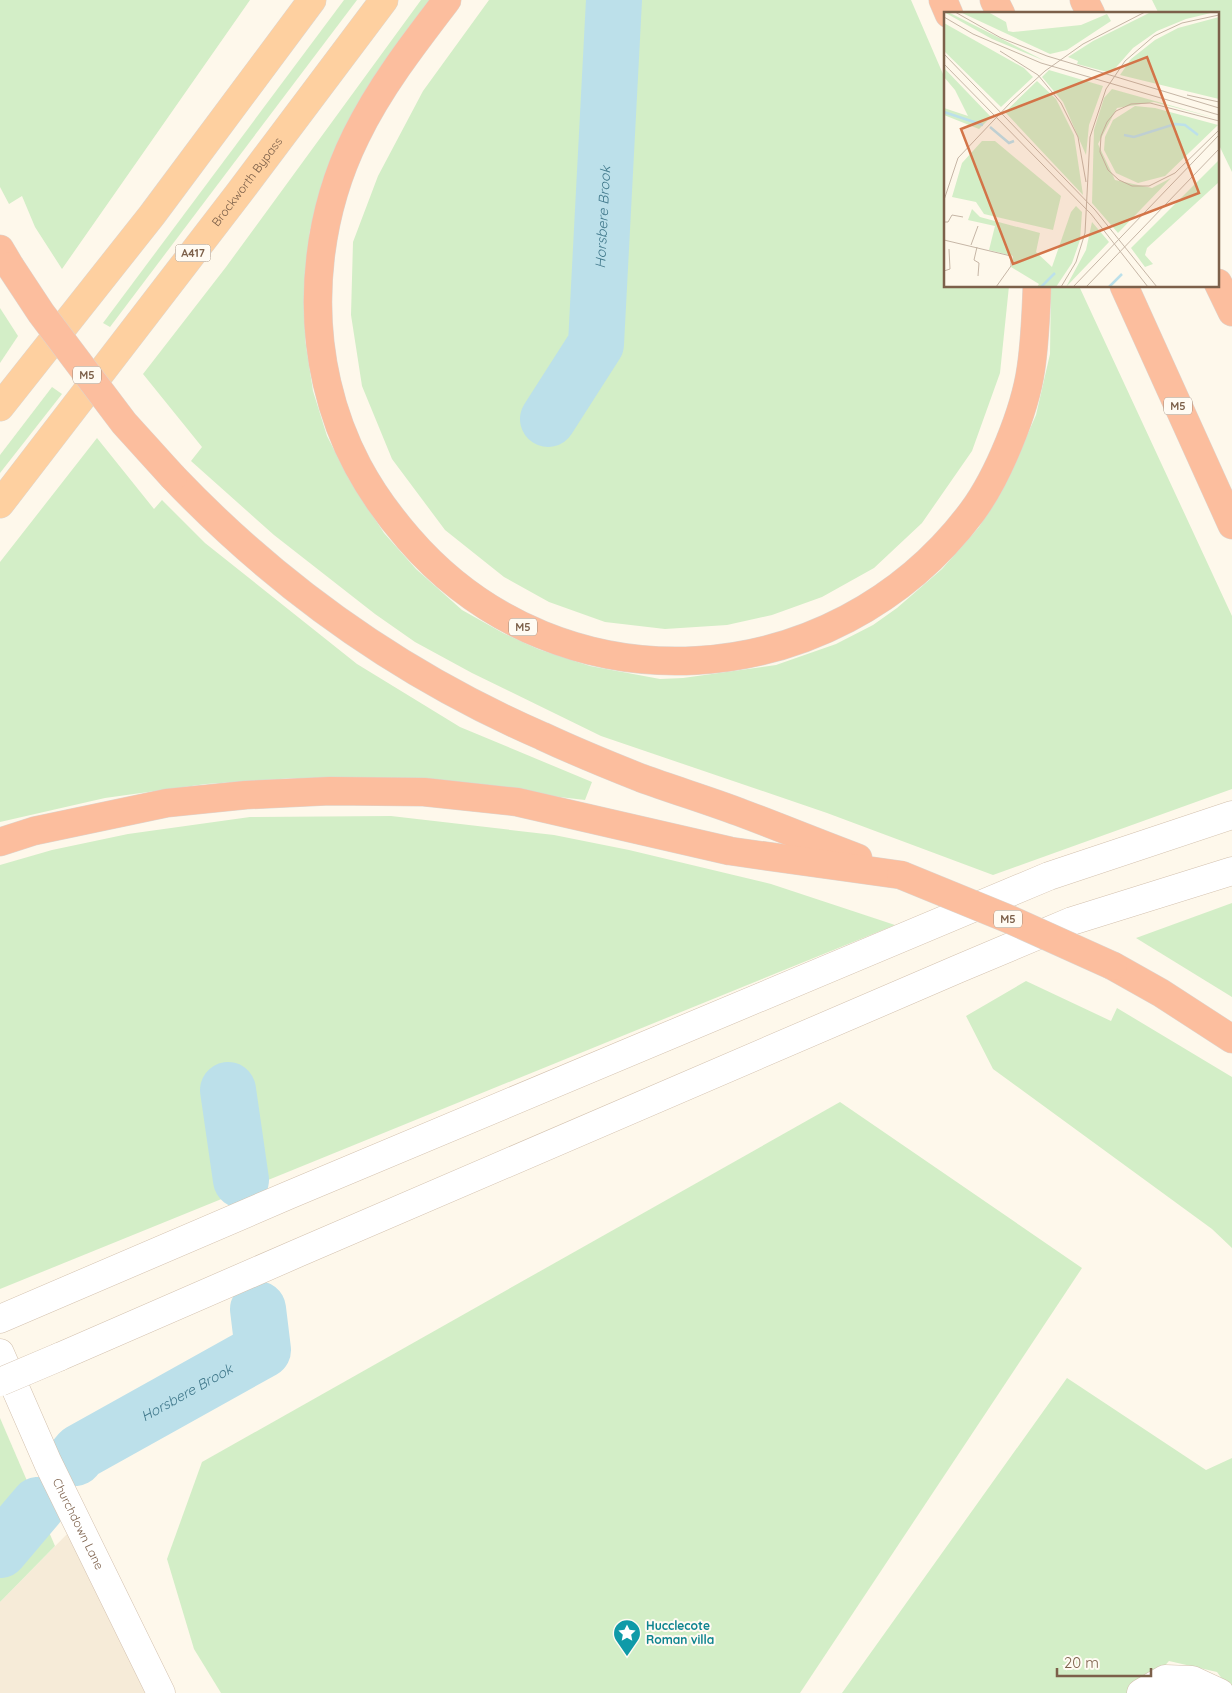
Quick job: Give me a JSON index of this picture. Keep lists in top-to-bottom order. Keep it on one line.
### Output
{"streets":{"highway":["Brockworth Bypass","A417","M5"],"street":["Churchdown Lane"]},"water":["Horsbere Brook"],"places":{"place":["Hucclecote Roman villa"]},"scale_bar":"20 m"}
